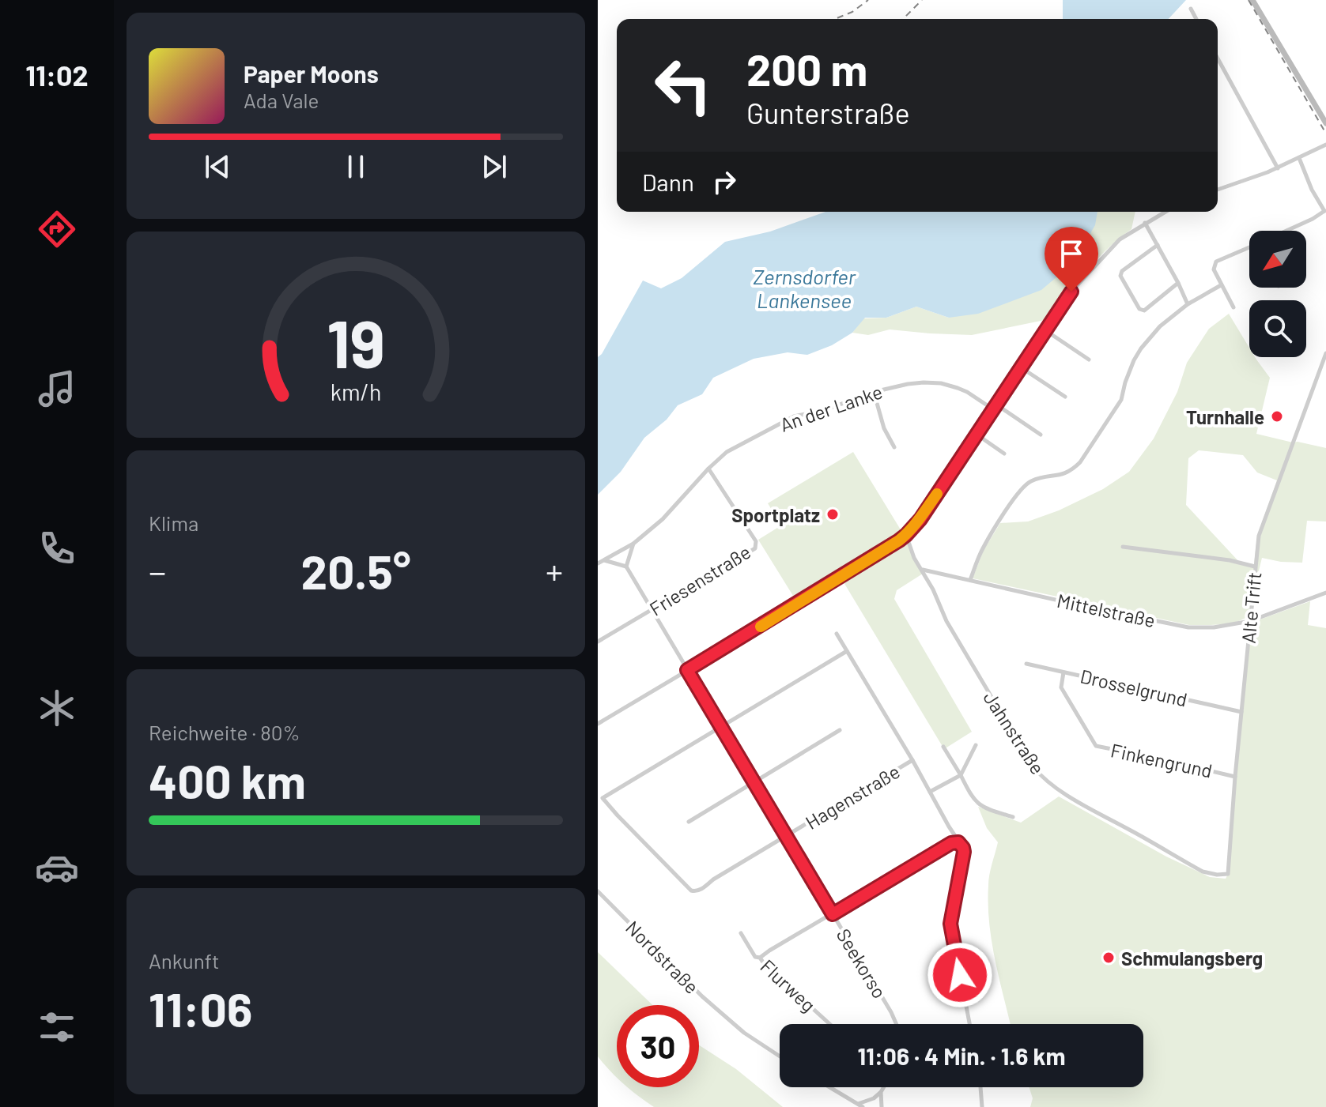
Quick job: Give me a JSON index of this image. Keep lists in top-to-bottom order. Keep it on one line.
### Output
{"streets":{"street":["An der Lanke","Friesenstraße","Alte Trift","Mittelstraße","Drosselgrund","Jahnstraße","Finkengrund","Hagenstraße","Nordstraße","Seekorso","Flurweg"]},"crossings":[["An der Lanke","Friesenstraße"],["Friesenstraße","Seekorso"],["Alte Trift","Mittelstraße"],["Alte Trift","Drosselgrund"],["Alte Trift","Jahnstraße"],["Alte Trift","Finkengrund"],["Mittelstraße","Jahnstraße"],["Drosselgrund","Finkengrund"],["Hagenstraße","Seekorso"]],"water":["Zernsdorfer Lankensee"],"places":["Turnhalle","Sportplatz","Schmulangsberg"],"north":"bottom left","page":{"tabs":"11:02","turn":["200 m","Gunterstraße"],"song":["Paper Moons","Ada Vale"],"then":"Dann","tile":["Klima",["Reichweite · 80%","400 km"],["Ankunft","11:06"]],"heat":["−","20.5°","+"],"limit":"30","trip":"11:06 · 4 Min. · 1.6 km","gauge":["19","km/h"]}}
